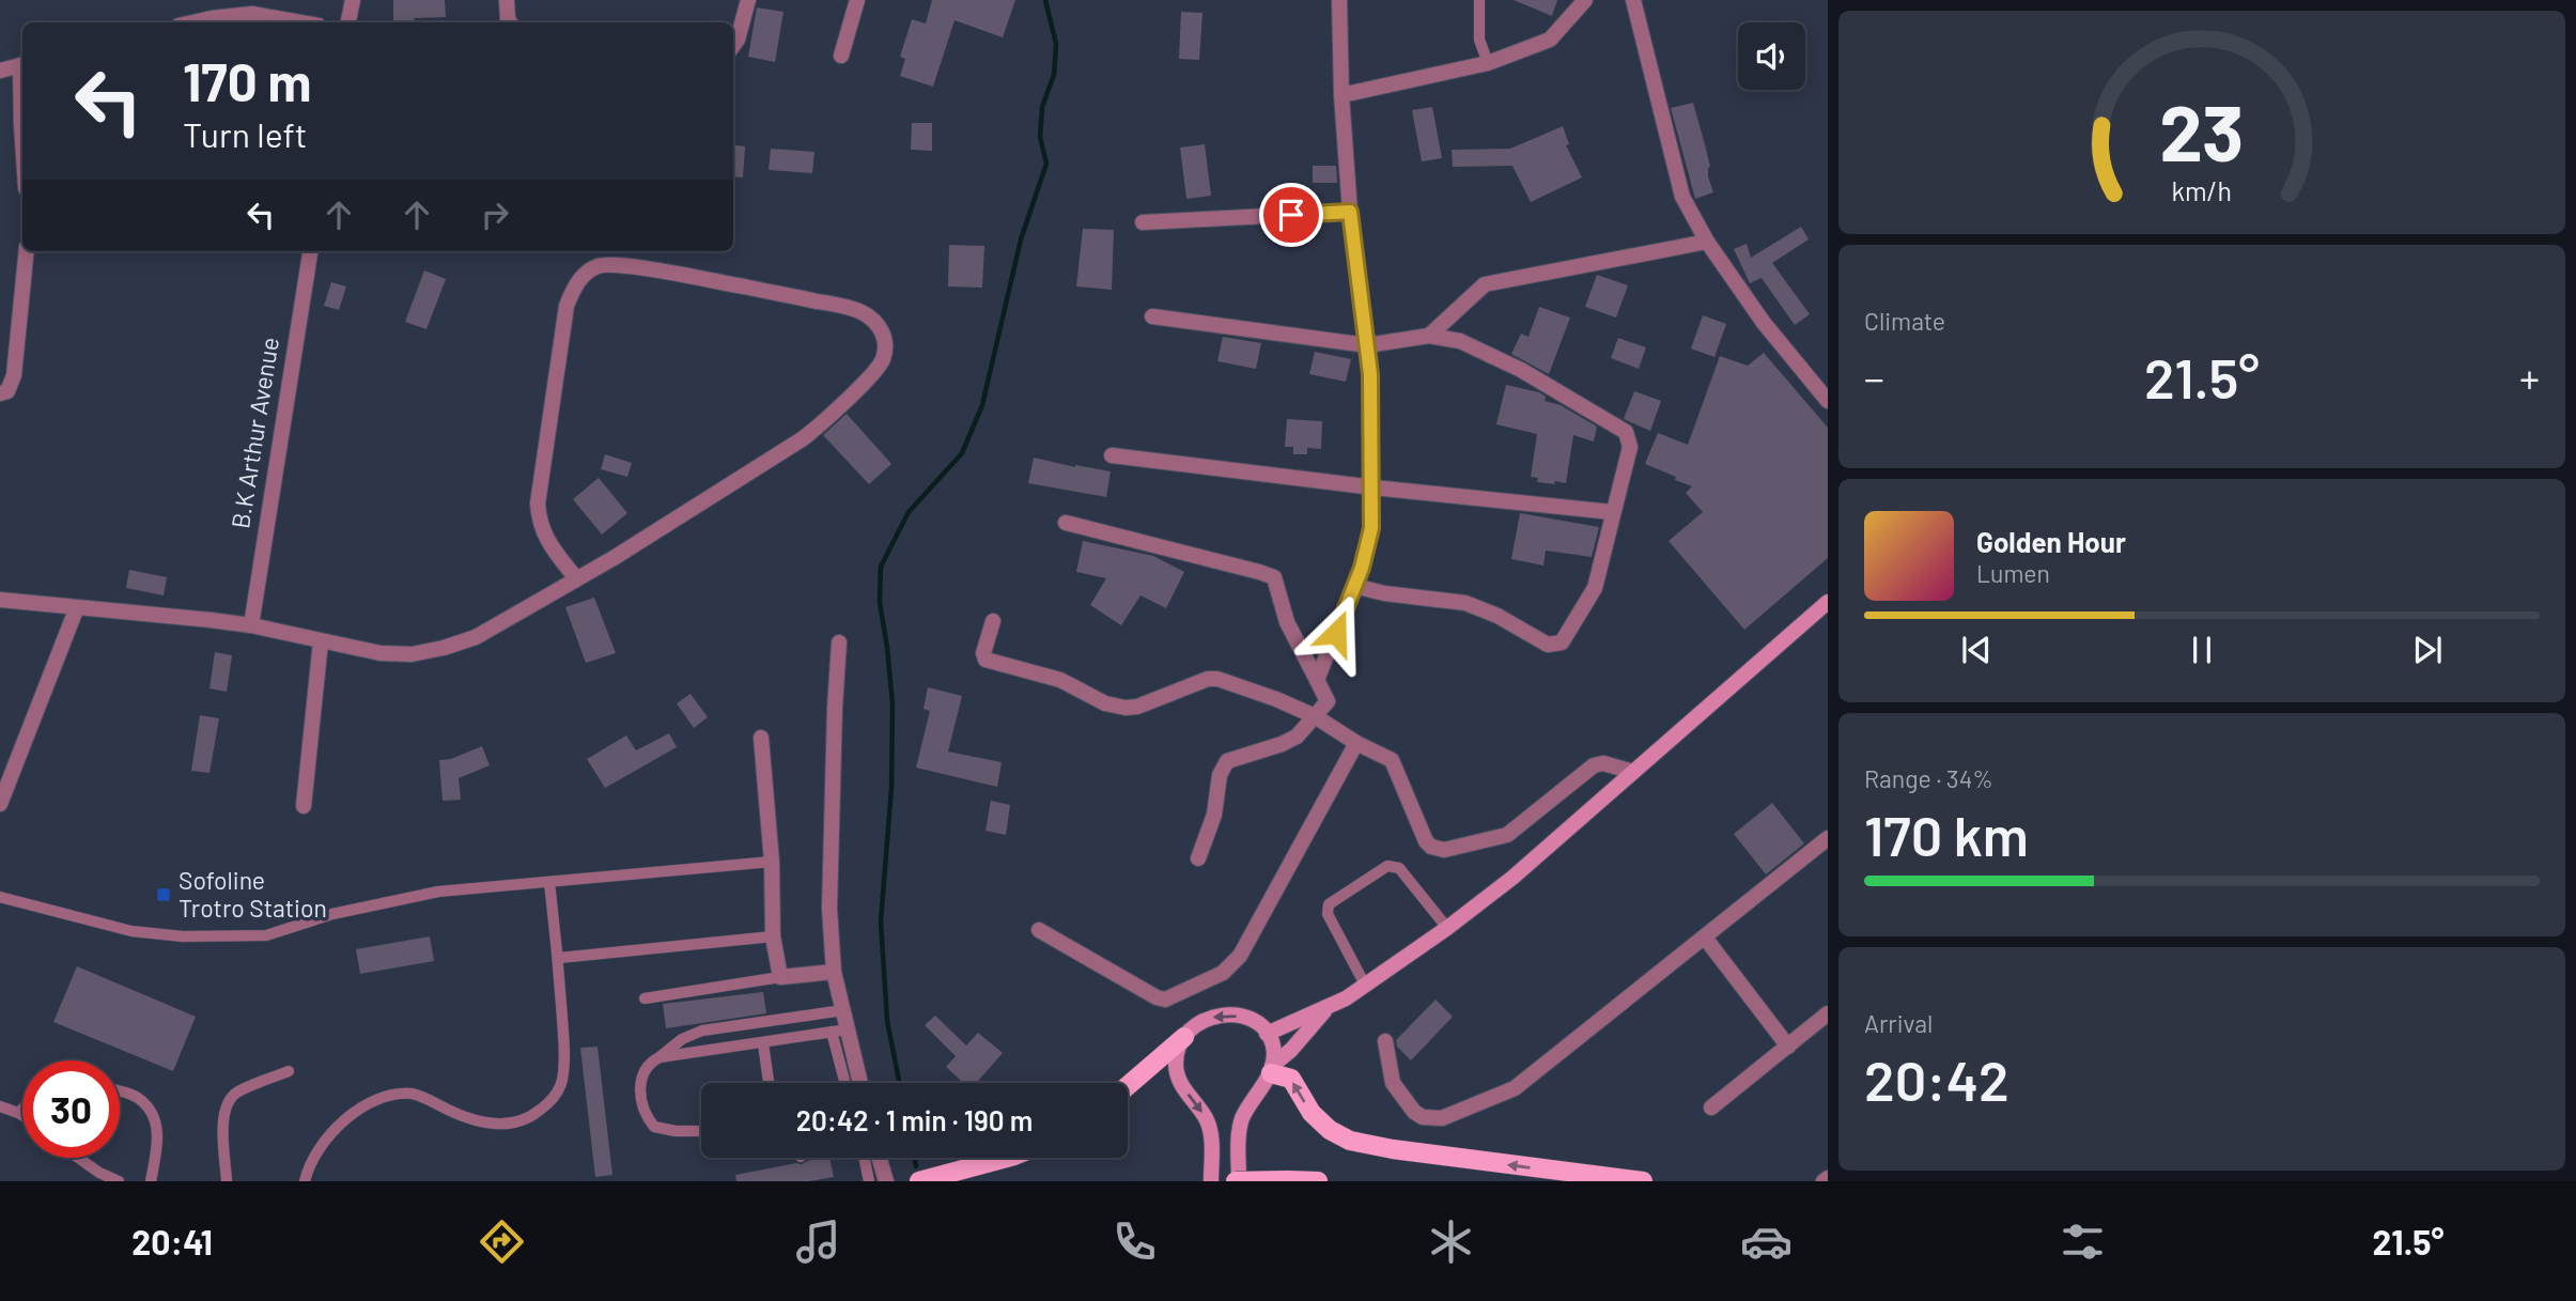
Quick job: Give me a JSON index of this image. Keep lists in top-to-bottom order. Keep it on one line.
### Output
{"streets":{"street":["B.K Arthur Avenue"]},"places":{"transit":["Sofoline Trotro Station"]},"page":{"turn":["170 m","Turn left"],"tile":["Climate",["Range · 34%","170 km"],["Arrival","20:42"]],"heat":["−","21.5°","+"],"song":["Golden Hour","Lumen"],"limit":"30","trip":"20:42 · 1 min · 190 m","tabs":["20:41","21.5°"],"gauge":["23","km/h"]}}
